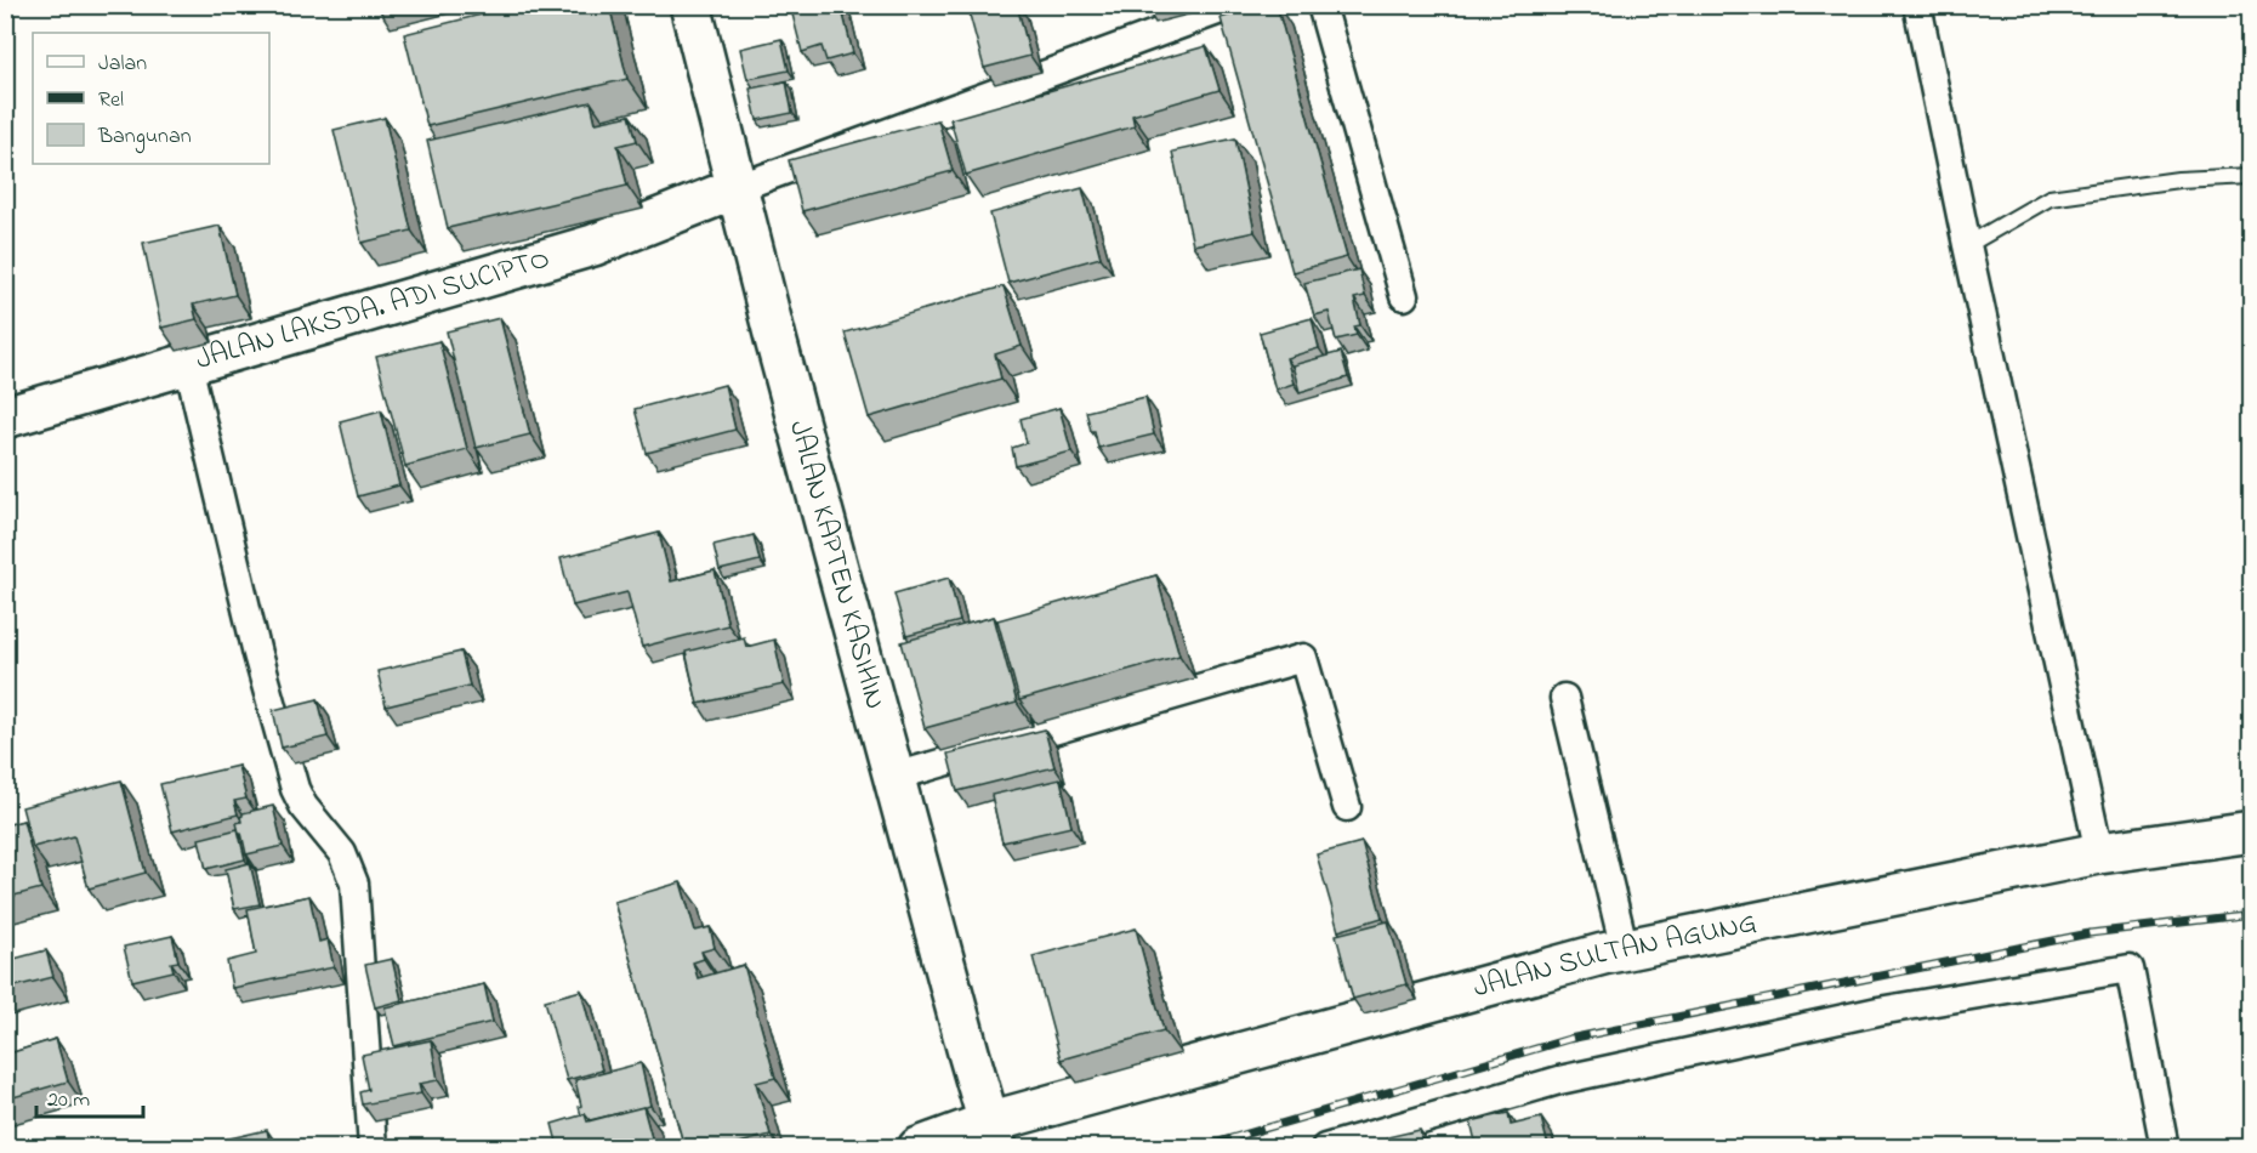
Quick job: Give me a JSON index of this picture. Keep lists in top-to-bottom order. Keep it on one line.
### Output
{"streets":{"street":["JALAN LAKSDA. ADI SUCIPTO","JALAN KAPTEN KASIHIN","JALAN SULTAN AGUNG"]},"crossings":[["JALAN LAKSDA. ADI SUCIPTO","JALAN KAPTEN KASIHIN"],["JALAN KAPTEN KASIHIN","JALAN SULTAN AGUNG"]],"legend":["Jalan","Rel","Bangunan"],"scale_bar":"20 m"}
